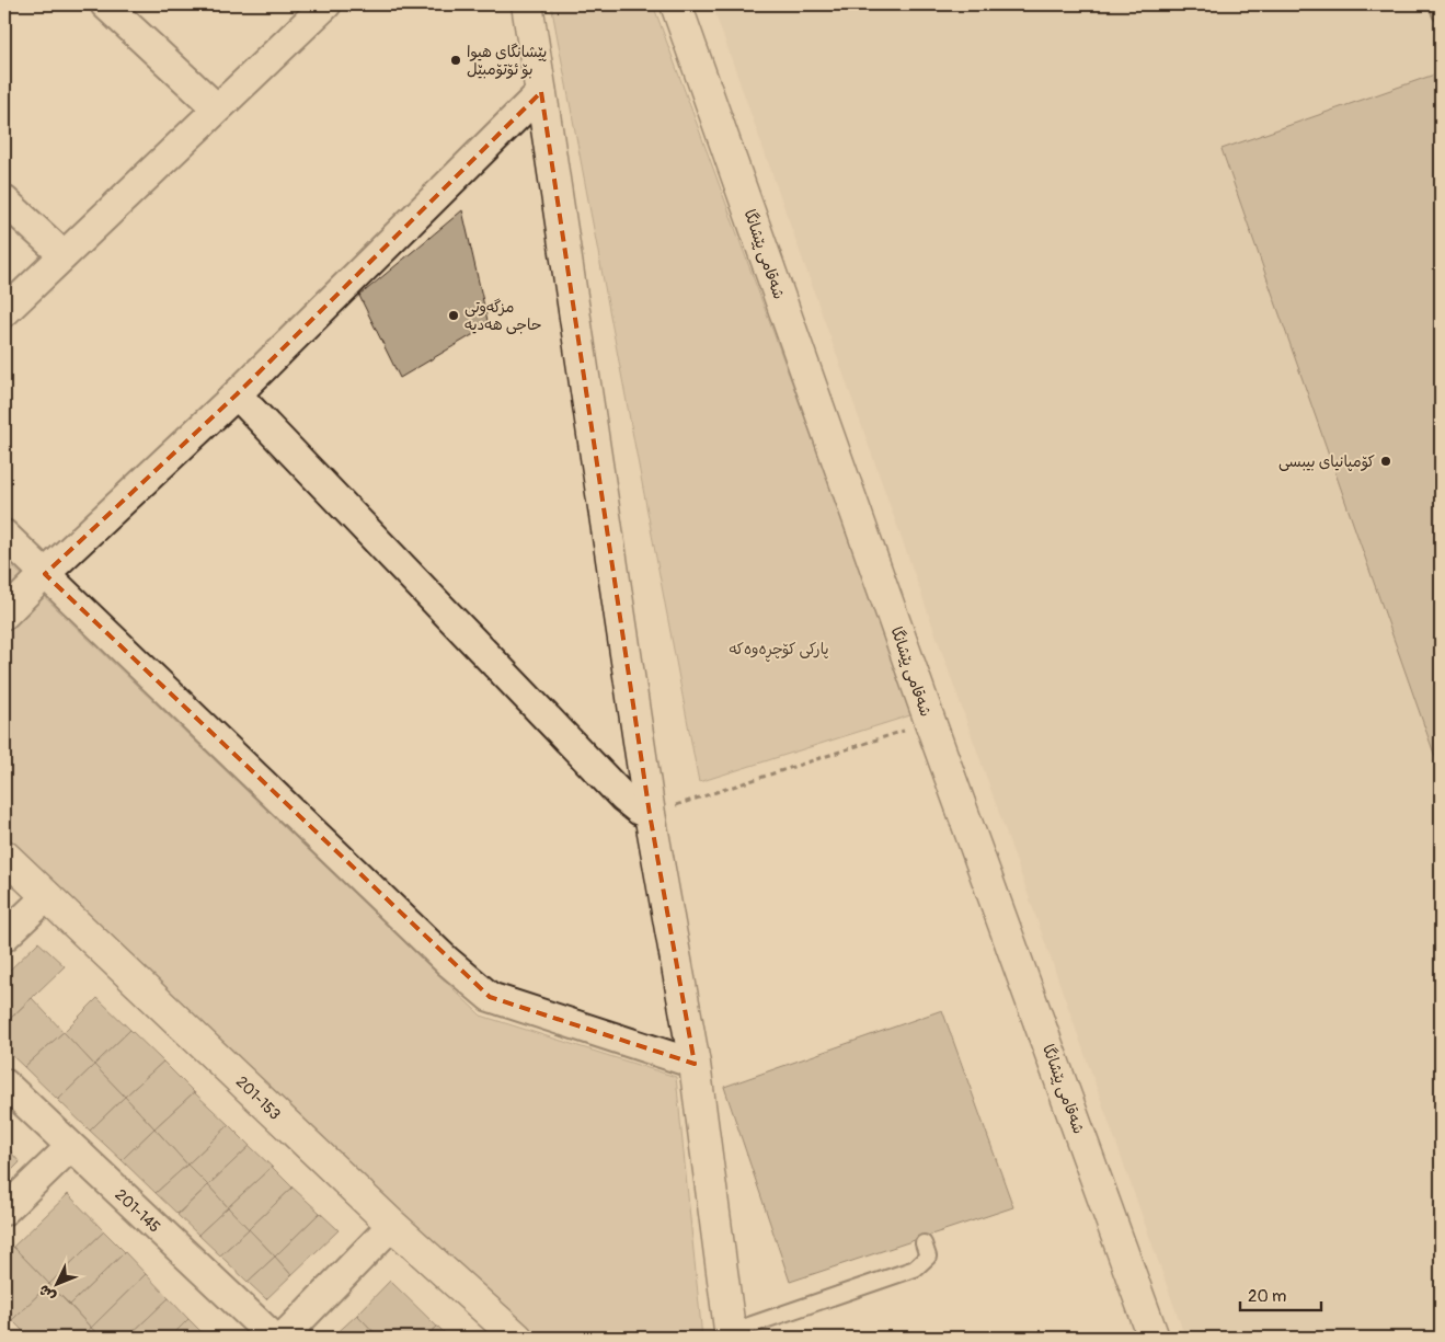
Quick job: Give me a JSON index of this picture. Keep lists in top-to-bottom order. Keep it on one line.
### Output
{"streets":{"main road":["شەقامی پێشانگا","201-153"],"street":["201-145"]},"parks":["پارکی کۆچڕەوەکە"],"places":["پێشانگای هیوا بۆ ئۆتۆمبێل","مزگەوتی حاجی هەدیە","كۆمپانیای بیبسی"],"scale_bar":"20 m","north":"bottom left"}
